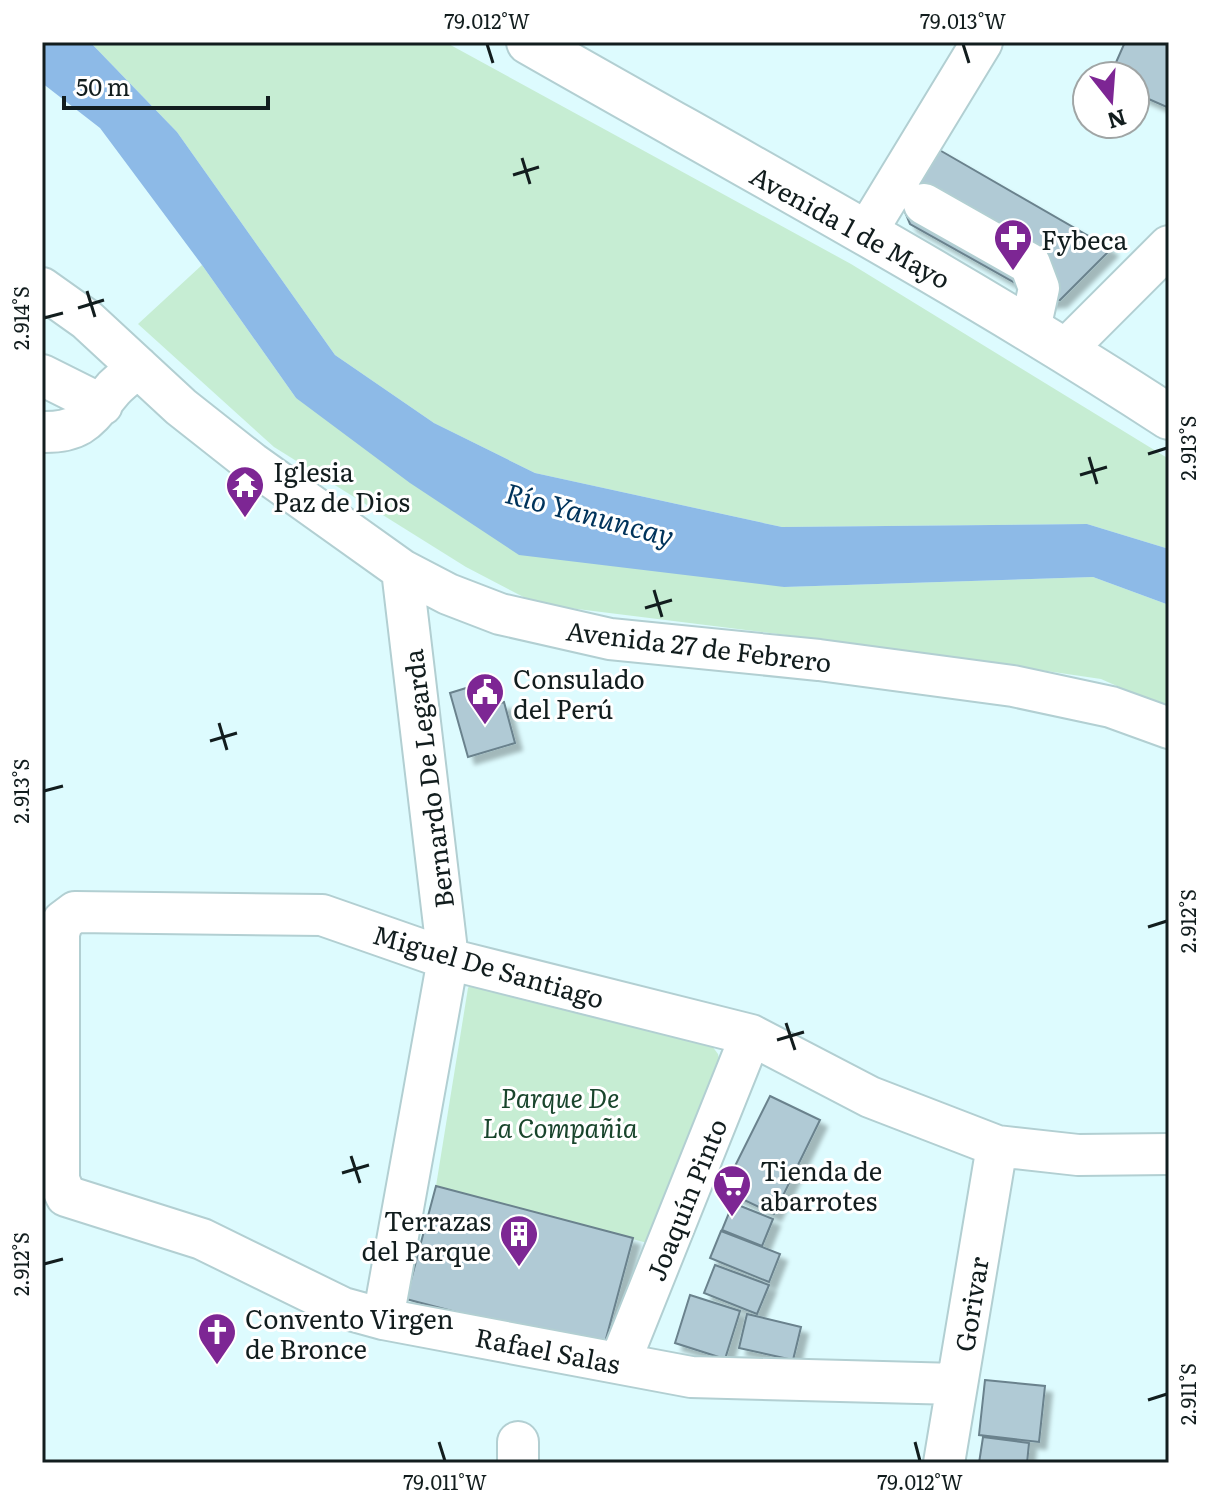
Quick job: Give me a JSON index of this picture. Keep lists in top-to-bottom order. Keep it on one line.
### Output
{"streets":{"main road":["Avenida 1 de Mayo"],"street":["Avenida 27 de Febrero","Bernardo De Legarda","Miguel De Santiago","Joaquín Pinto","Gorivar","Rafael Salas"]},"crossings":[["Avenida 27 de Febrero","Bernardo De Legarda"],["Bernardo De Legarda","Miguel De Santiago"],["Bernardo De Legarda","Rafael Salas"],["Miguel De Santiago","Joaquín Pinto"],["Miguel De Santiago","Gorivar"],["Miguel De Santiago","Rafael Salas"],["Joaquín Pinto","Rafael Salas"],["Gorivar","Rafael Salas"]],"water":["Río Yanuncay"],"parks":["Parque De La Compañia"],"places":{"pharmacy":["Fybeca"],"temple":["Iglesia Paz de Dios"],"public building":["Consulado del Perú"],"supermarket":["Tienda de abarrotes"],"building":["Terrazas del Parque"],"church":["Convento Virgen de Bronce"]},"scale_bar":"50 m","north":"bottom","coordinates":["79.012°W","79.013°W","2.914°S","2.913°S","2.912°S","2.911°S","79.011°W"]}
